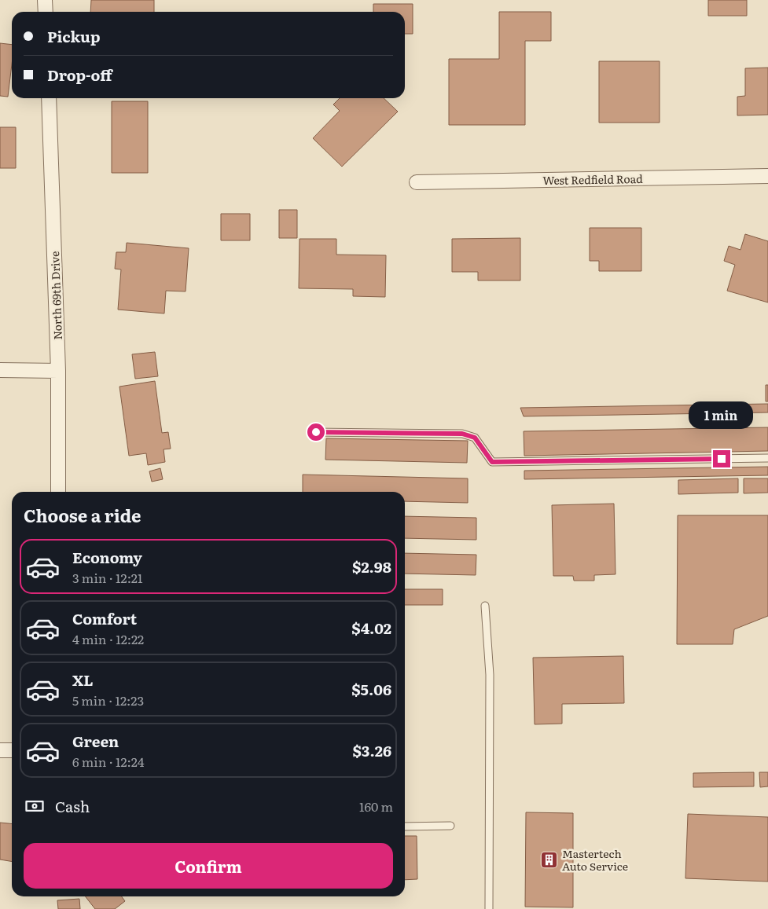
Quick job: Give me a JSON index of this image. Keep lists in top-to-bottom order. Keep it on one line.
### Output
{"streets":{"street":["West Redfield Road","North 69th Drive"]},"places":{"building":["Mastertech Auto Service"]},"page":{"banner":["Pickup","Drop-off"],"bubble":"1 min","heading":"Choose a ride","list":[{"name":"Economy","note":"3 min · 12:21","value":"$2.98"},{"name":"Comfort","note":"4 min · 12:22","value":"$4.02"},{"name":"XL","note":"5 min · 12:23","value":"$5.06"},{"name":"Green","note":"6 min · 12:24","value":"$3.26"}],"pay":["Cash","160 m"],"buttons":"Confirm"}}
